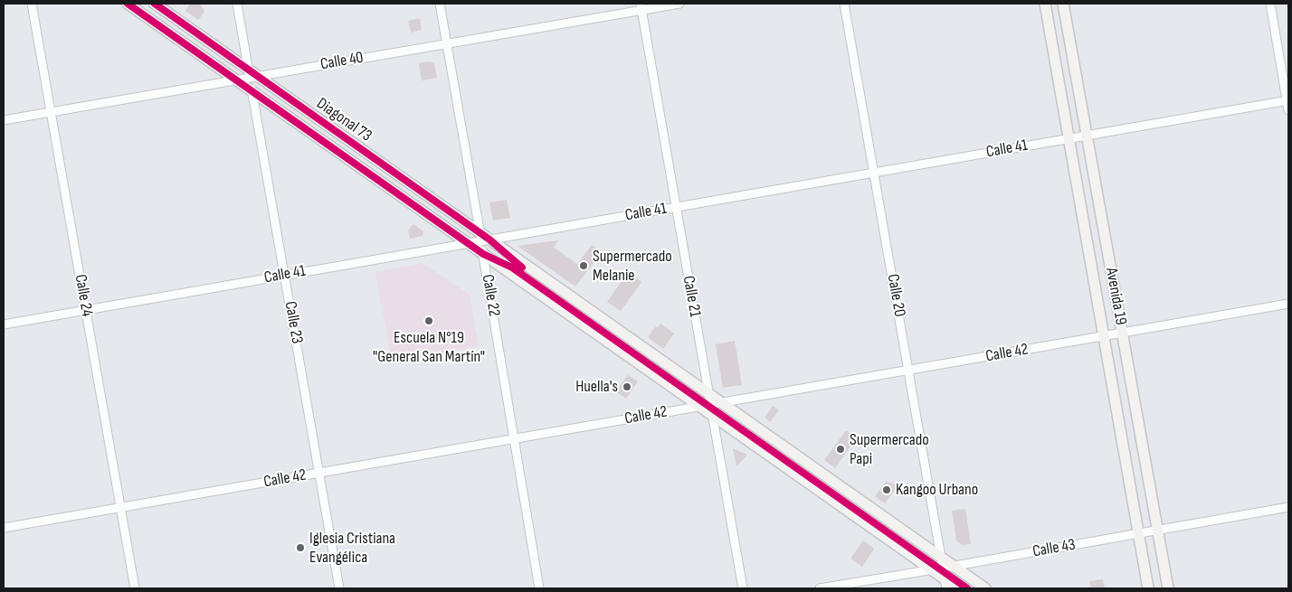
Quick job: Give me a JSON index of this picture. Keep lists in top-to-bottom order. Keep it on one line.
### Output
{"streets":{"main road":["Diagonal 73","Avenida 19"],"street":["Calle 40","Calle 41","Calle 24","Calle 22","Calle 20","Calle 21","Calle 23","Calle 42","Calle 43"]},"crossings":[["Calle 40","Diagonal 73"],["Calle 40","Calle 24"],["Calle 40","Calle 22"],["Calle 40","Calle 21"],["Calle 40","Calle 23"],["Diagonal 73","Calle 41"],["Diagonal 73","Calle 22"],["Diagonal 73","Calle 20"],["Diagonal 73","Calle 21"],["Diagonal 73","Calle 23"],["Diagonal 73","Calle 42"],["Diagonal 73","Calle 43"],["Calle 41","Calle 24"],["Calle 41","Calle 22"],["Calle 41","Calle 20"],["Calle 41","Calle 21"],["Calle 41","Avenida 19"],["Calle 41","Calle 23"],["Calle 24","Calle 42"],["Calle 22","Calle 42"],["Calle 20","Calle 42"],["Calle 20","Calle 43"],["Calle 21","Calle 42"],["Avenida 19","Calle 42"],["Avenida 19","Calle 43"],["Calle 23","Calle 42"]],"places":["Supermercado Melanie","Escuela N°19 \"General San Martín\"","Huella's","Supermercado Papi","Kangoo Urbano","Iglesia Cristiana Evangélica"]}
